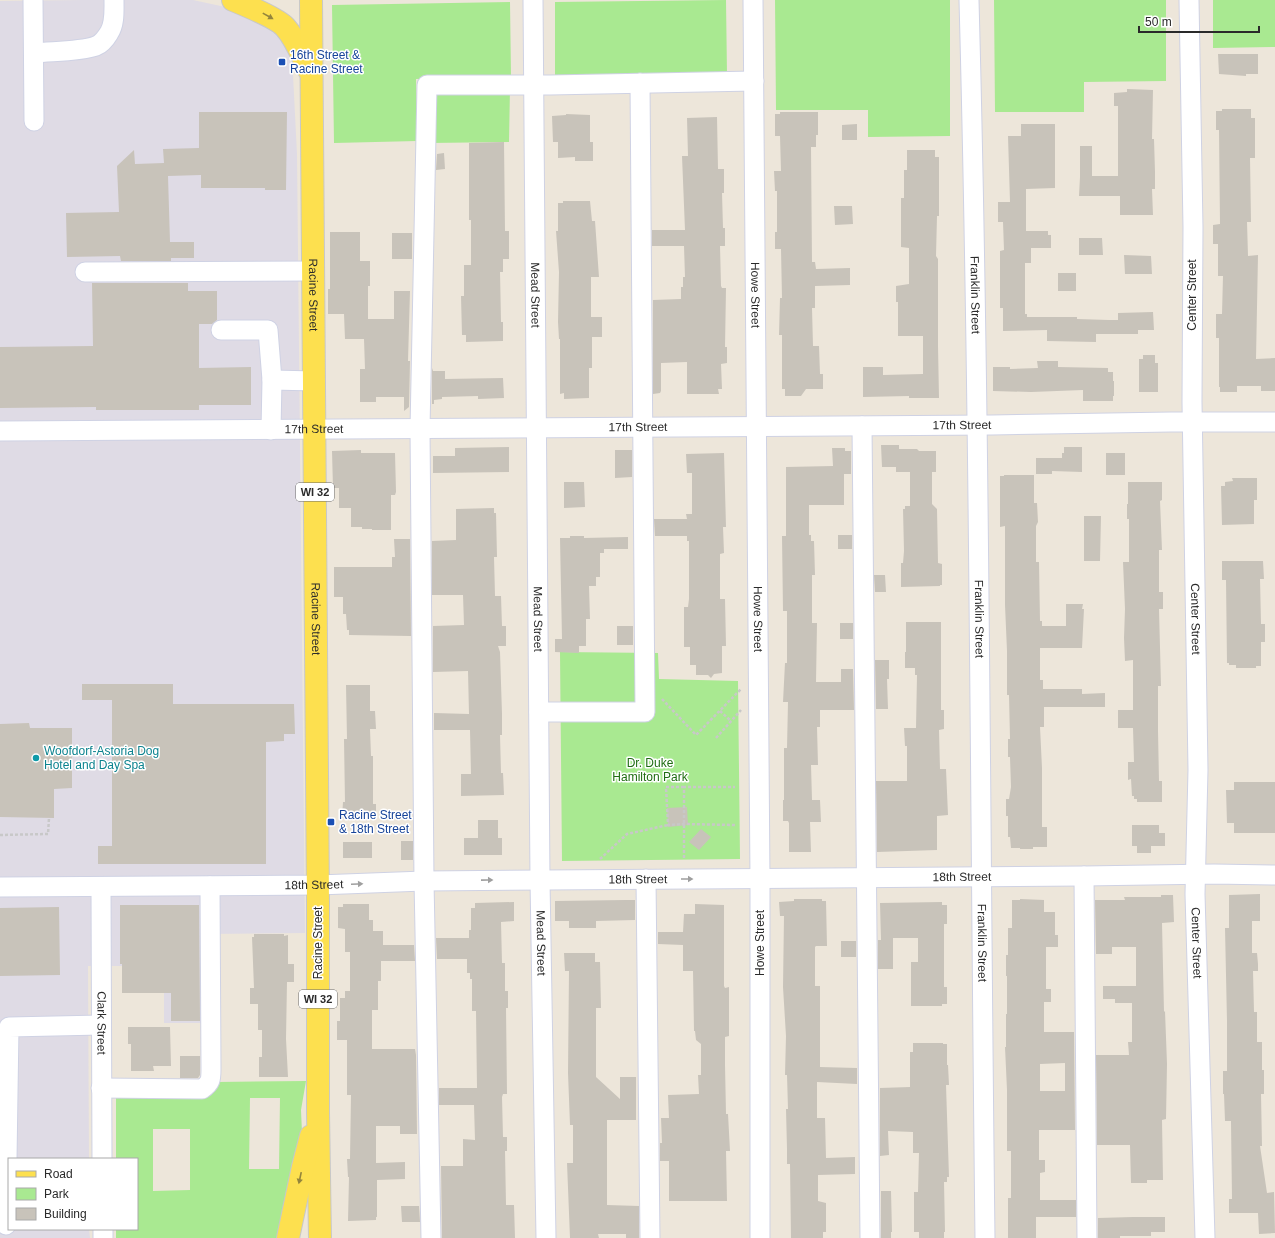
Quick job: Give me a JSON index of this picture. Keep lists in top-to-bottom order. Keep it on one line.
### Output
{"streets":{"main road":["Racine Street","WI 32"],"street":["Mead Street","Howe Street","Franklin Street","Center Street","17th Street","18th Street","Clark Street"]},"crossings":[["Racine Street","17th Street"],["Racine Street","18th Street"],["Mead Street","17th Street"],["Mead Street","18th Street"],["Howe Street","17th Street"],["Howe Street","18th Street"],["Franklin Street","17th Street"],["Franklin Street","18th Street"],["Center Street","17th Street"],["Center Street","18th Street"],["18th Street","Clark Street"]],"parks":["Dr. Duke Hamilton Park"],"places":{"transit":["16th Street & Racine Street","Racine Street & 18th Street"],"other":["Woofdorf-Astoria Dog Hotel and Day Spa"]},"legend":["Road","Park","Building"],"scale_bar":"50 m"}
